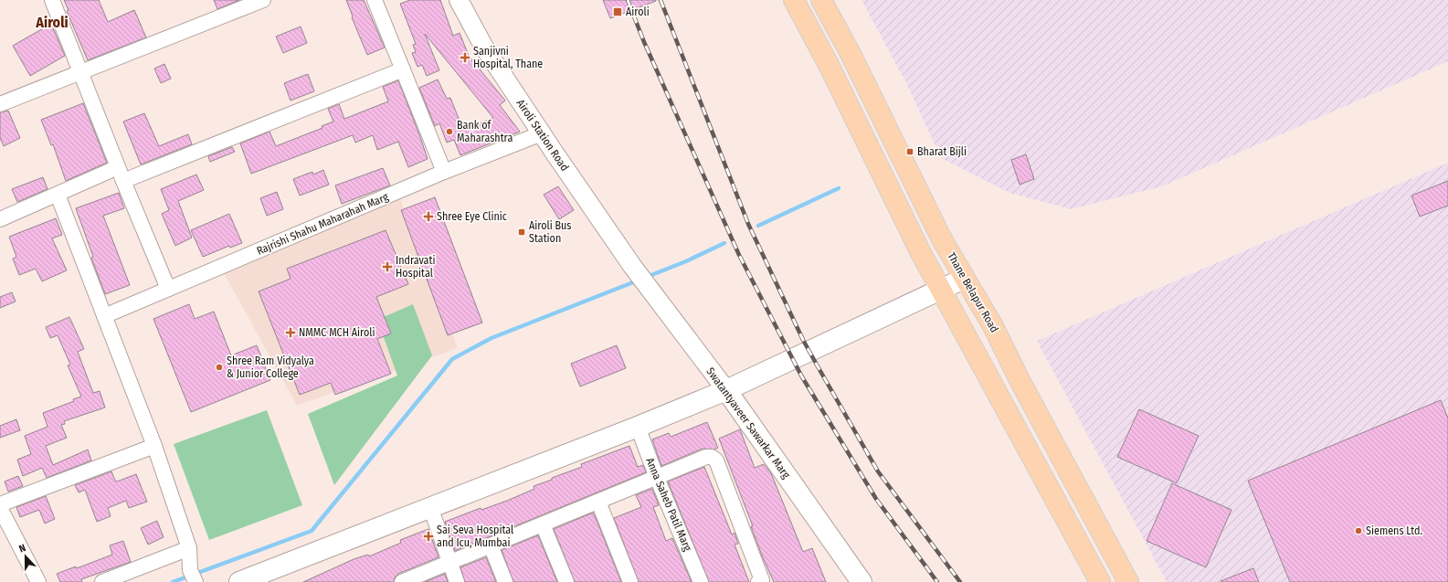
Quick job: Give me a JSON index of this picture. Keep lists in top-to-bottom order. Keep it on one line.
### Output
{"streets":{"main road":["Thane Belapur Road","Swatantyaveer Sawarkar Marg"],"street":["Airoli Station Road","Rajrishi Shahu Maharahah Marg","Anna Saheb Patil Marg"]},"crossings":[["Airoli Station Road","Rajrishi Shahu Maharahah Marg"],["Airoli Station Road","Swatantyaveer Sawarkar Marg"]],"districts":["Airoli"],"places":{"transit":["Airoli","Bharat Bijli","Airoli Bus Station"],"health":["Sanjivni Hospital, Thane","Shree Eye Clinic","Indravati Hospital","NMMC MCH Airoli","Sai Seva Hospital and Icu, Mumbai"],"other":["Bank of Maharashtra","Shree Ram Vidyalya & Junior College","Siemens Ltd."]},"north":"top"}
